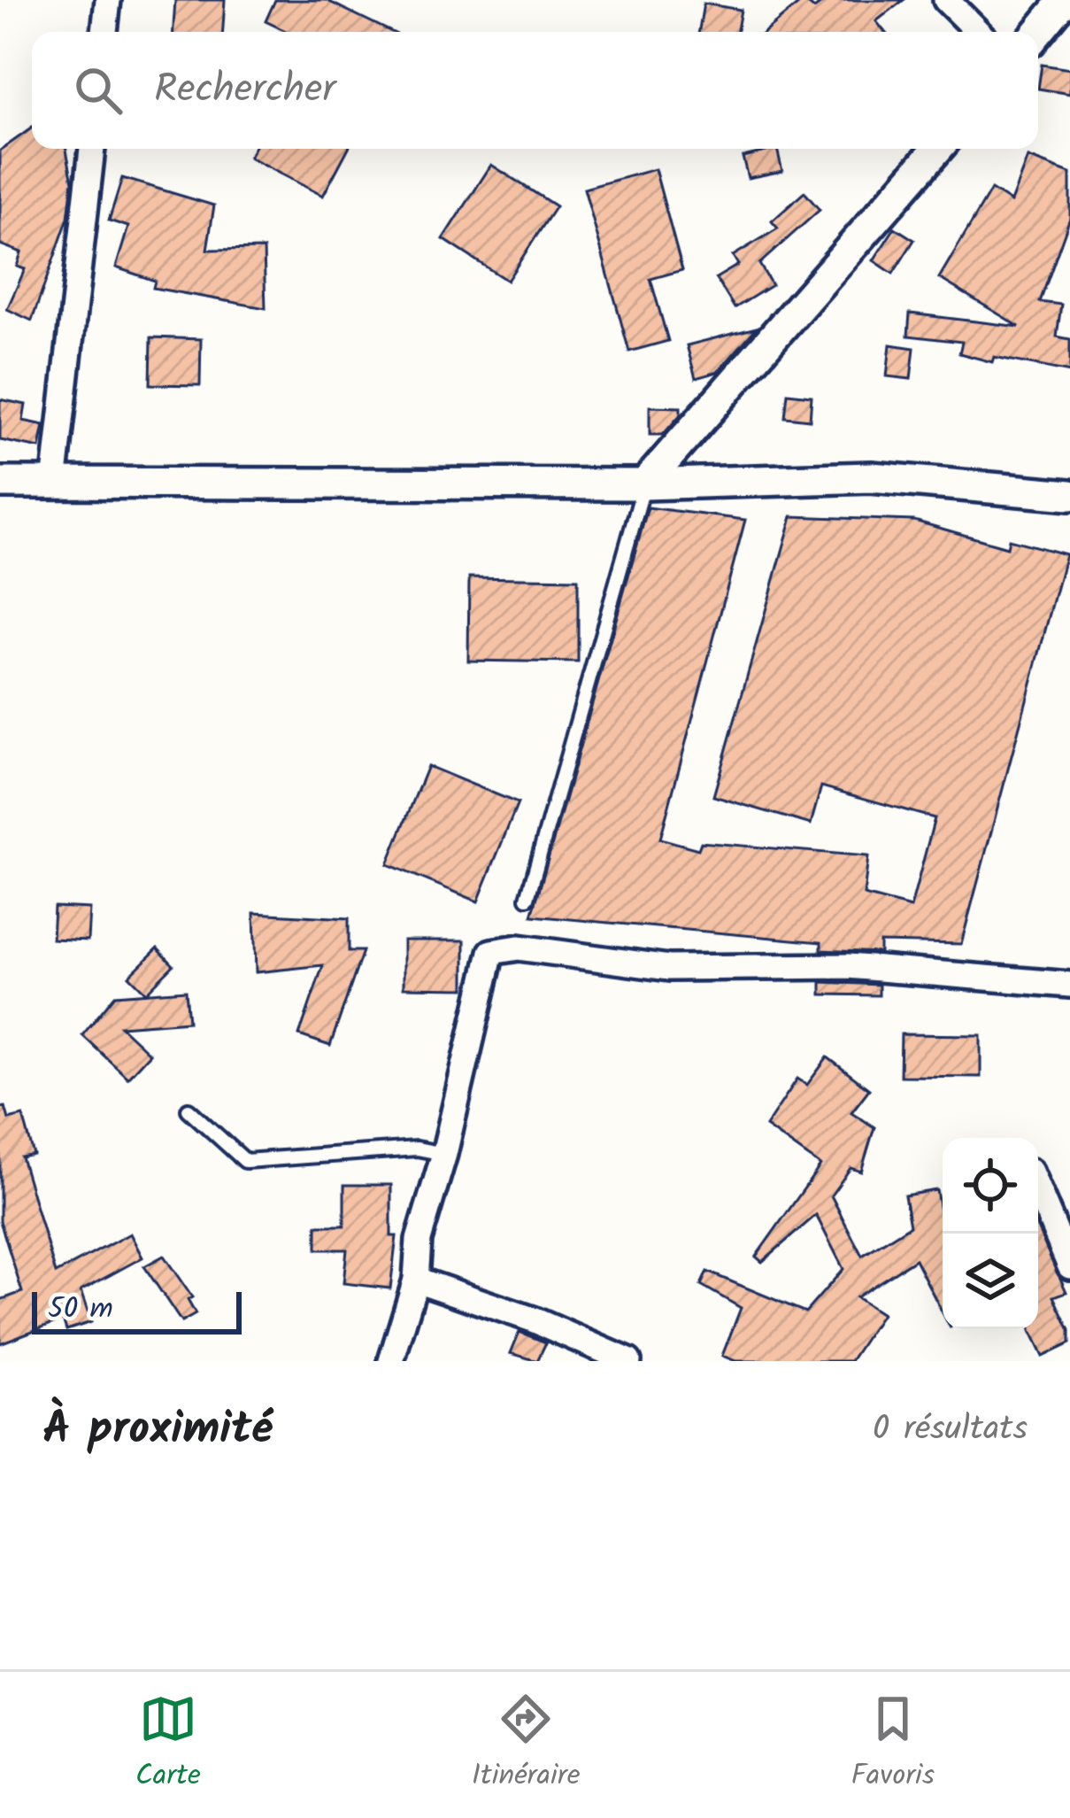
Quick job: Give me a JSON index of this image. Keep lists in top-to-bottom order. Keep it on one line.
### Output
{"scale_bar":"50 m","page":{"search":"Rechercher","scale":"50 m","heading":["À proximité","0 résultats"],"nav":["Carte","Itinéraire","Favoris"]}}
